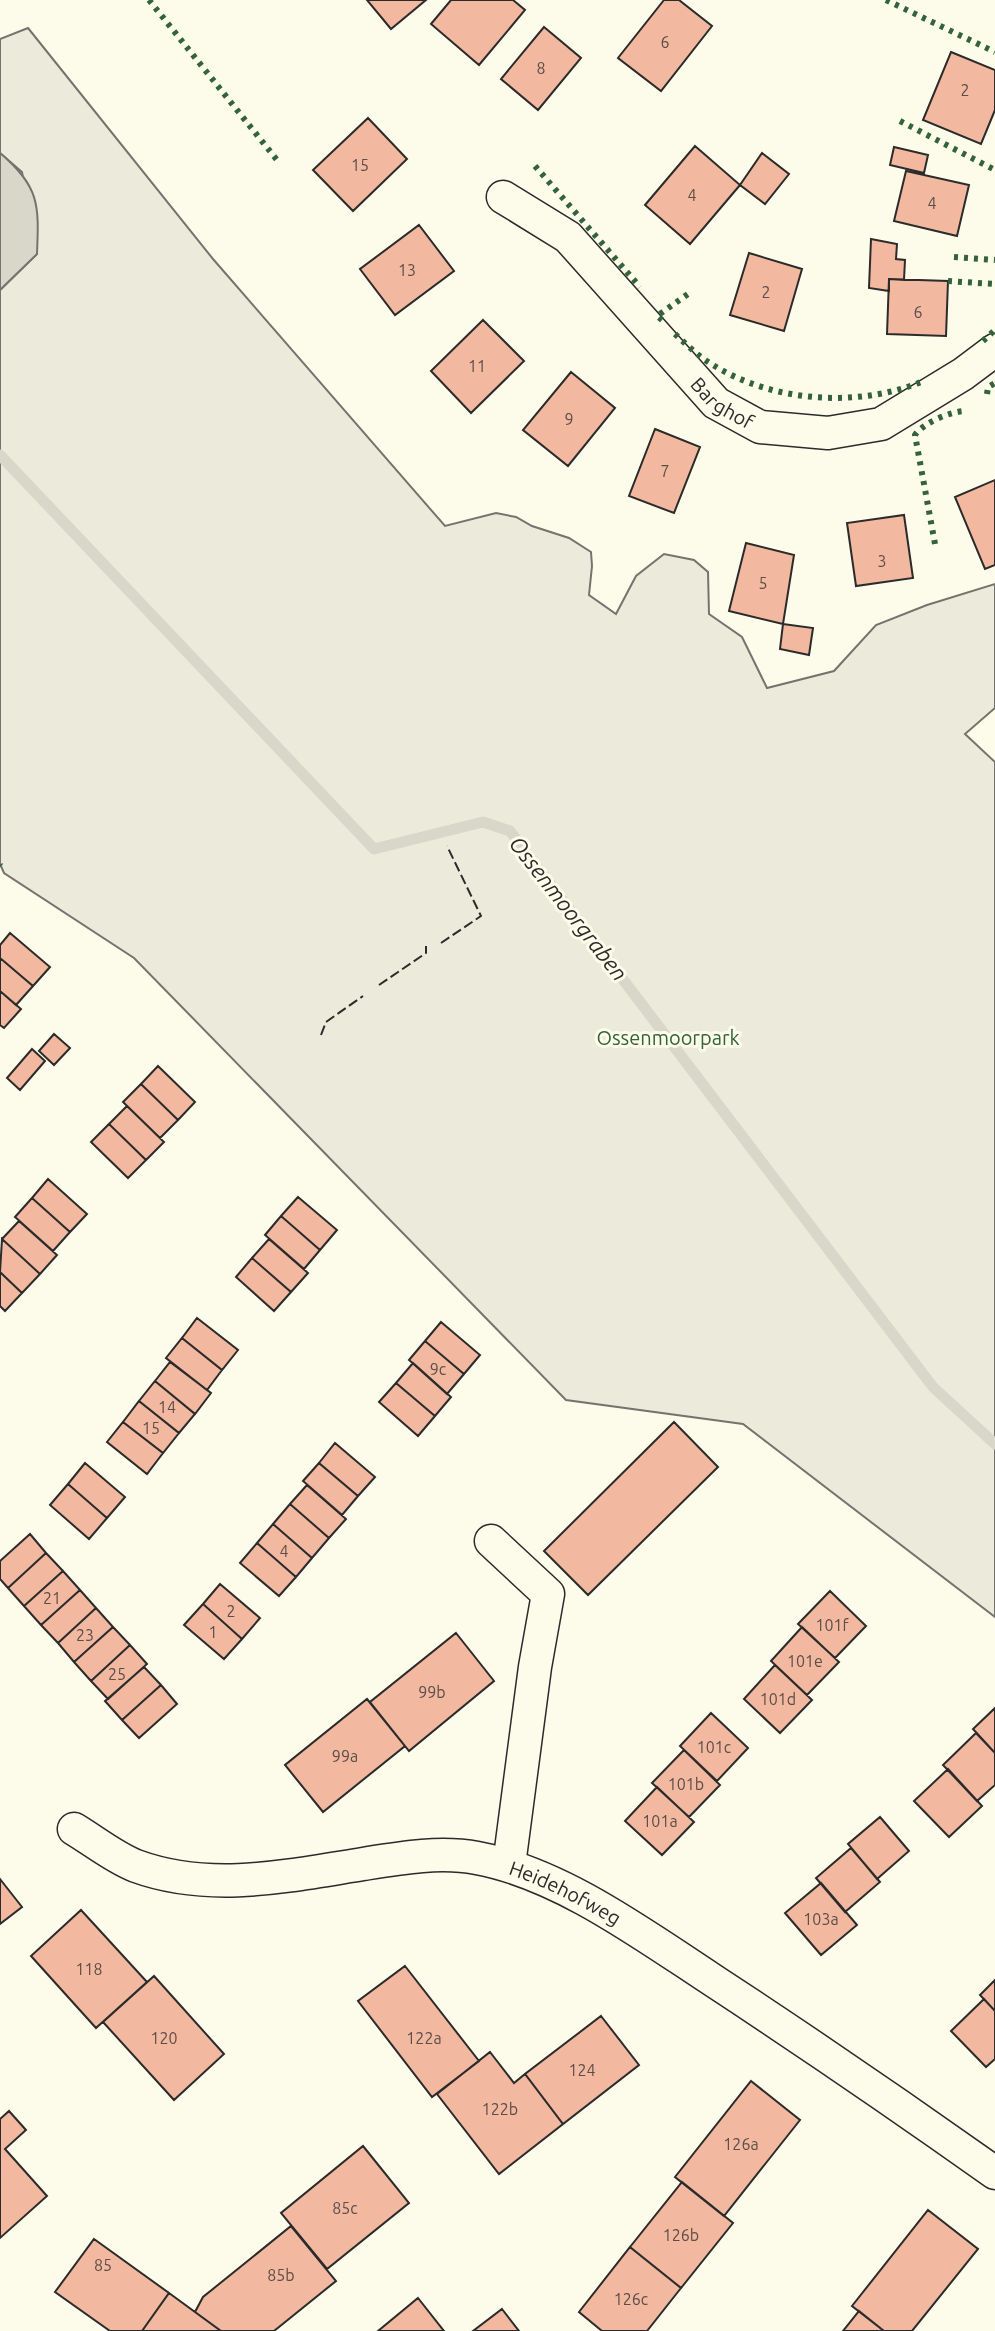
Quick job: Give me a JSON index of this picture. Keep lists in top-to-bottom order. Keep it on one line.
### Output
{"streets":{"street":["Barghof","Heidehofweg"]},"water":["Ossenmoorgraben"],"parks":["Ossenmoorpark"],"house_numbers":["6","8","2","15","4","4","13","2","6","11","9","7","3","5","9c","14","15","4","21","2","101f","1","23","101e","25","99b","101d","101c","99a","101b","101a","103a","118","120","122a","124","122b","126a","85c","126b","85","85b","126c"]}
